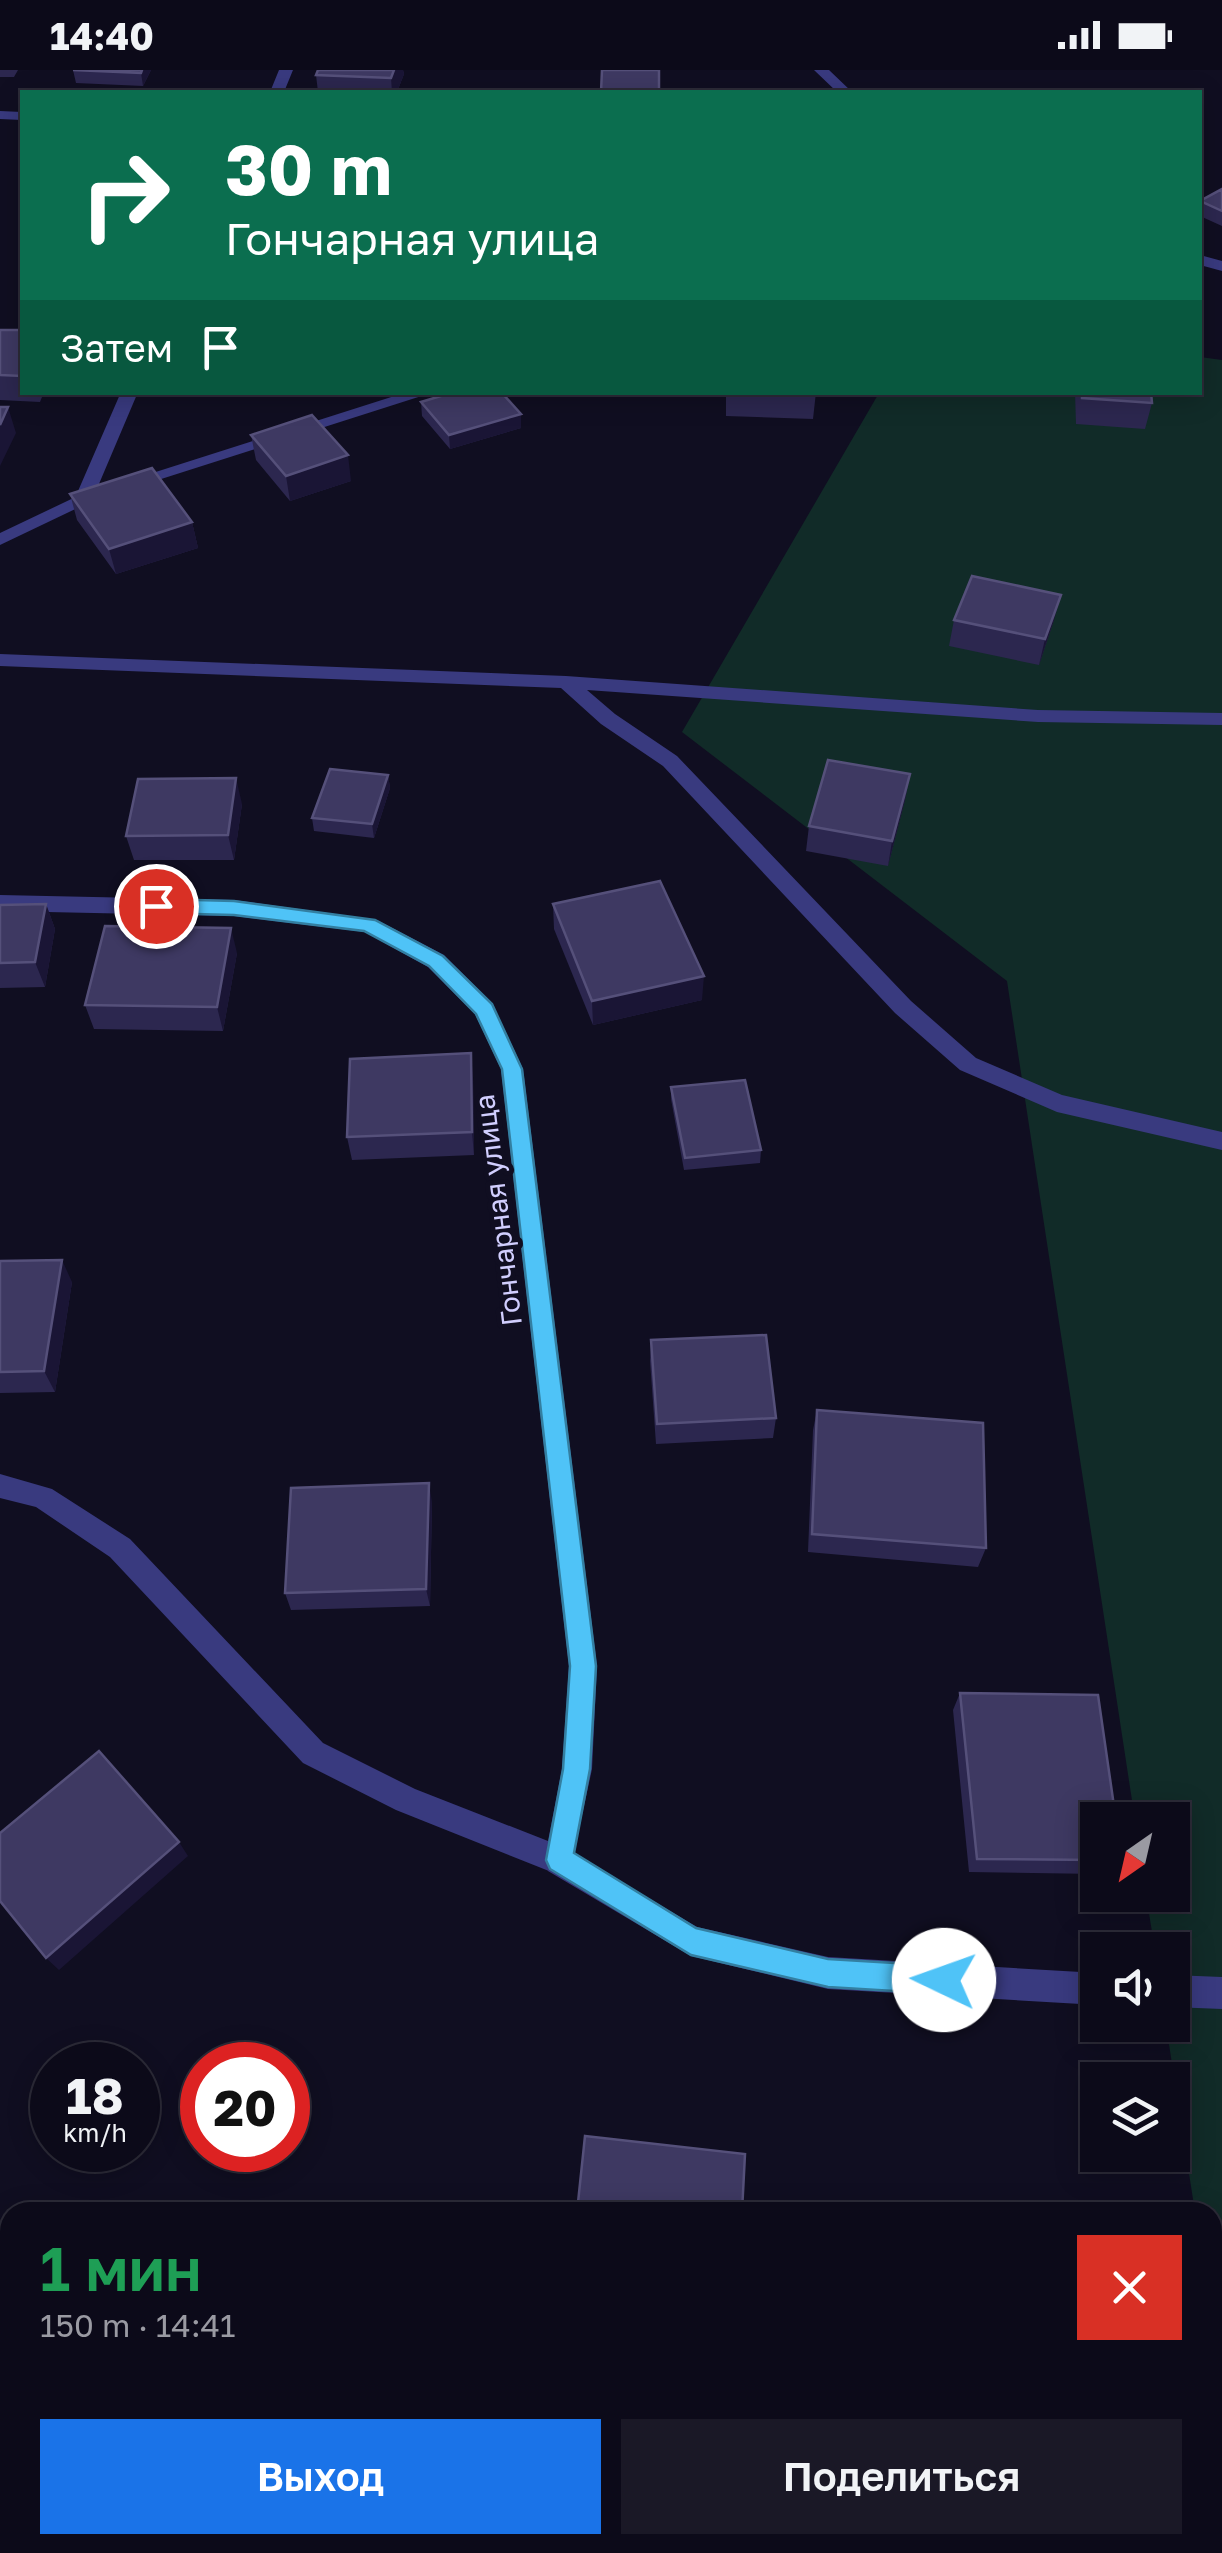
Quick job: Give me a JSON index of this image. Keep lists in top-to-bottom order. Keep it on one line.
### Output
{"streets":{"street":["Гончарная улица"]},"north":"bottom left","page":{"status":"14:40","turn":["30 m","Гончарная улица"],"then":"Затем","speed":"18 km/h","limit":"20","heading":["1 мин","150 m · 14:41"],"buttons":["Выход","Поделиться"]}}
